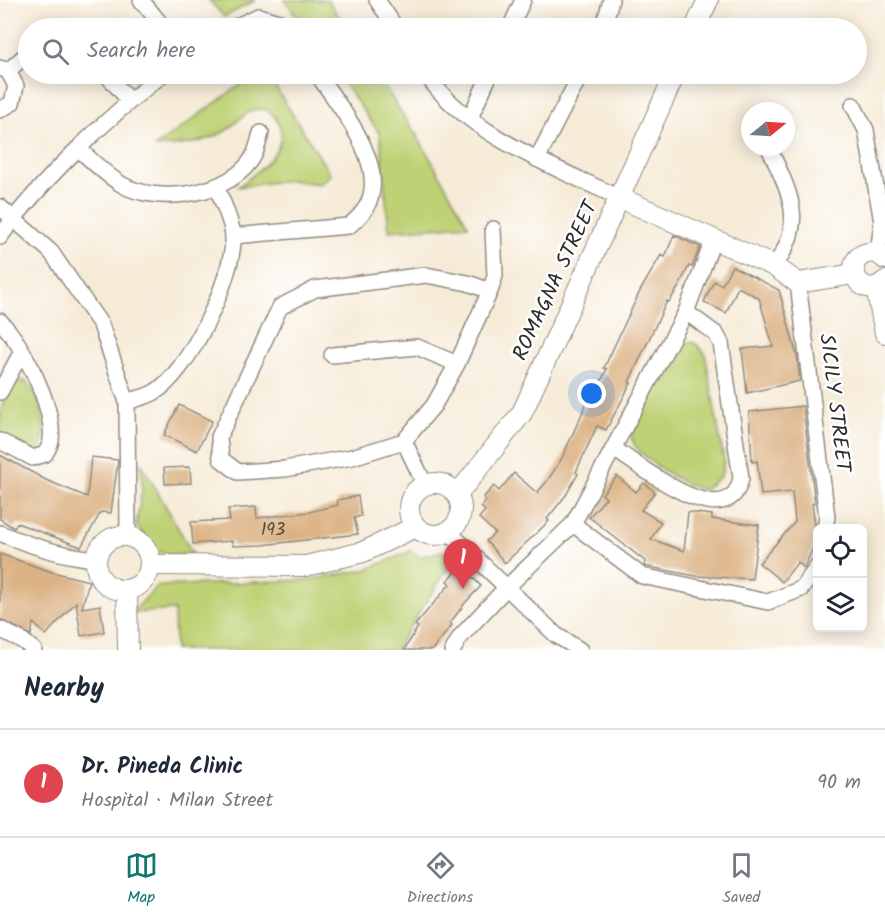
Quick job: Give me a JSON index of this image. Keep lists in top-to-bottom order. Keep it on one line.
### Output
{"streets":{"street":["ROMAGNA STREET","SICILY STREET"]},"house_numbers":["193"],"north":"right","page":{"search":"Search here","pins":"1","heading":"Nearby","list":[{"mark":"1","name":"Dr. Pineda Clinic","note":"Hospital · Milan Street","value":"90 m"}],"nav":["Map","Directions","Saved"]}}
